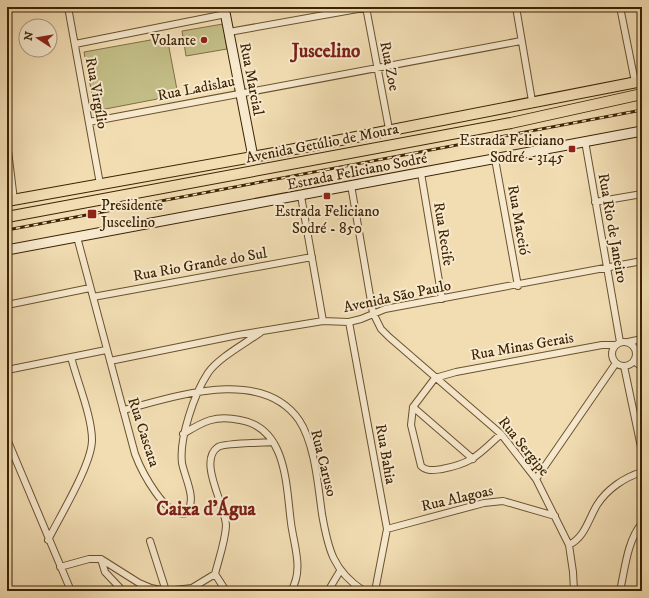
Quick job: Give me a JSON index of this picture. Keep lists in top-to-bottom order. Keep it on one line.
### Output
{"streets":{"main road":["Rua Marcial","Avenida Getúlio de Moura","Estrada Feliciano Sodré"],"street":["Rua Zoe","Rua Ladislau","Rua Virgílio","Rua Maceió","Rua Rio de Janeiro","Rua Recife","Rua Rio Grande do Sul","Avenida São Paulo","Rua Minas Gerais","Rua Cascata","Rua Sergipe","Rua Bahia","Rua Caruso","Rua Alagoas"]},"crossings":[["Rua Zoe","Rua Ladislau"],["Rua Zoe","Avenida Getúlio de Moura"],["Rua Marcial","Rua Ladislau"],["Rua Marcial","Avenida Getúlio de Moura"],["Rua Ladislau","Rua Virgílio"],["Rua Virgílio","Avenida Getúlio de Moura"],["Estrada Feliciano Sodré","Rua Maceió"],["Estrada Feliciano Sodré","Rua Rio de Janeiro"],["Estrada Feliciano Sodré","Rua Recife"],["Estrada Feliciano Sodré","Rua Cascata"],["Rua Maceió","Avenida São Paulo"],["Rua Rio de Janeiro","Avenida São Paulo"],["Rua Rio de Janeiro","Rua Minas Gerais"],["Rua Recife","Avenida São Paulo"],["Rua Rio Grande do Sul","Rua Cascata"],["Avenida São Paulo","Rua Cascata"],["Avenida São Paulo","Rua Sergipe"],["Avenida São Paulo","Rua Bahia"],["Rua Minas Gerais","Rua Sergipe"],["Rua Cascata","Rua Caruso"],["Rua Sergipe","Rua Alagoas"],["Rua Bahia","Rua Alagoas"]],"districts":["Juscelino","Caixa d'Água"],"places":{"other":["Volante"],"transit":["Estrada Feliciano Sodré - 3145","Estrada Feliciano Sodré - 850","Presidente Juscelino"]},"north":"left"}
